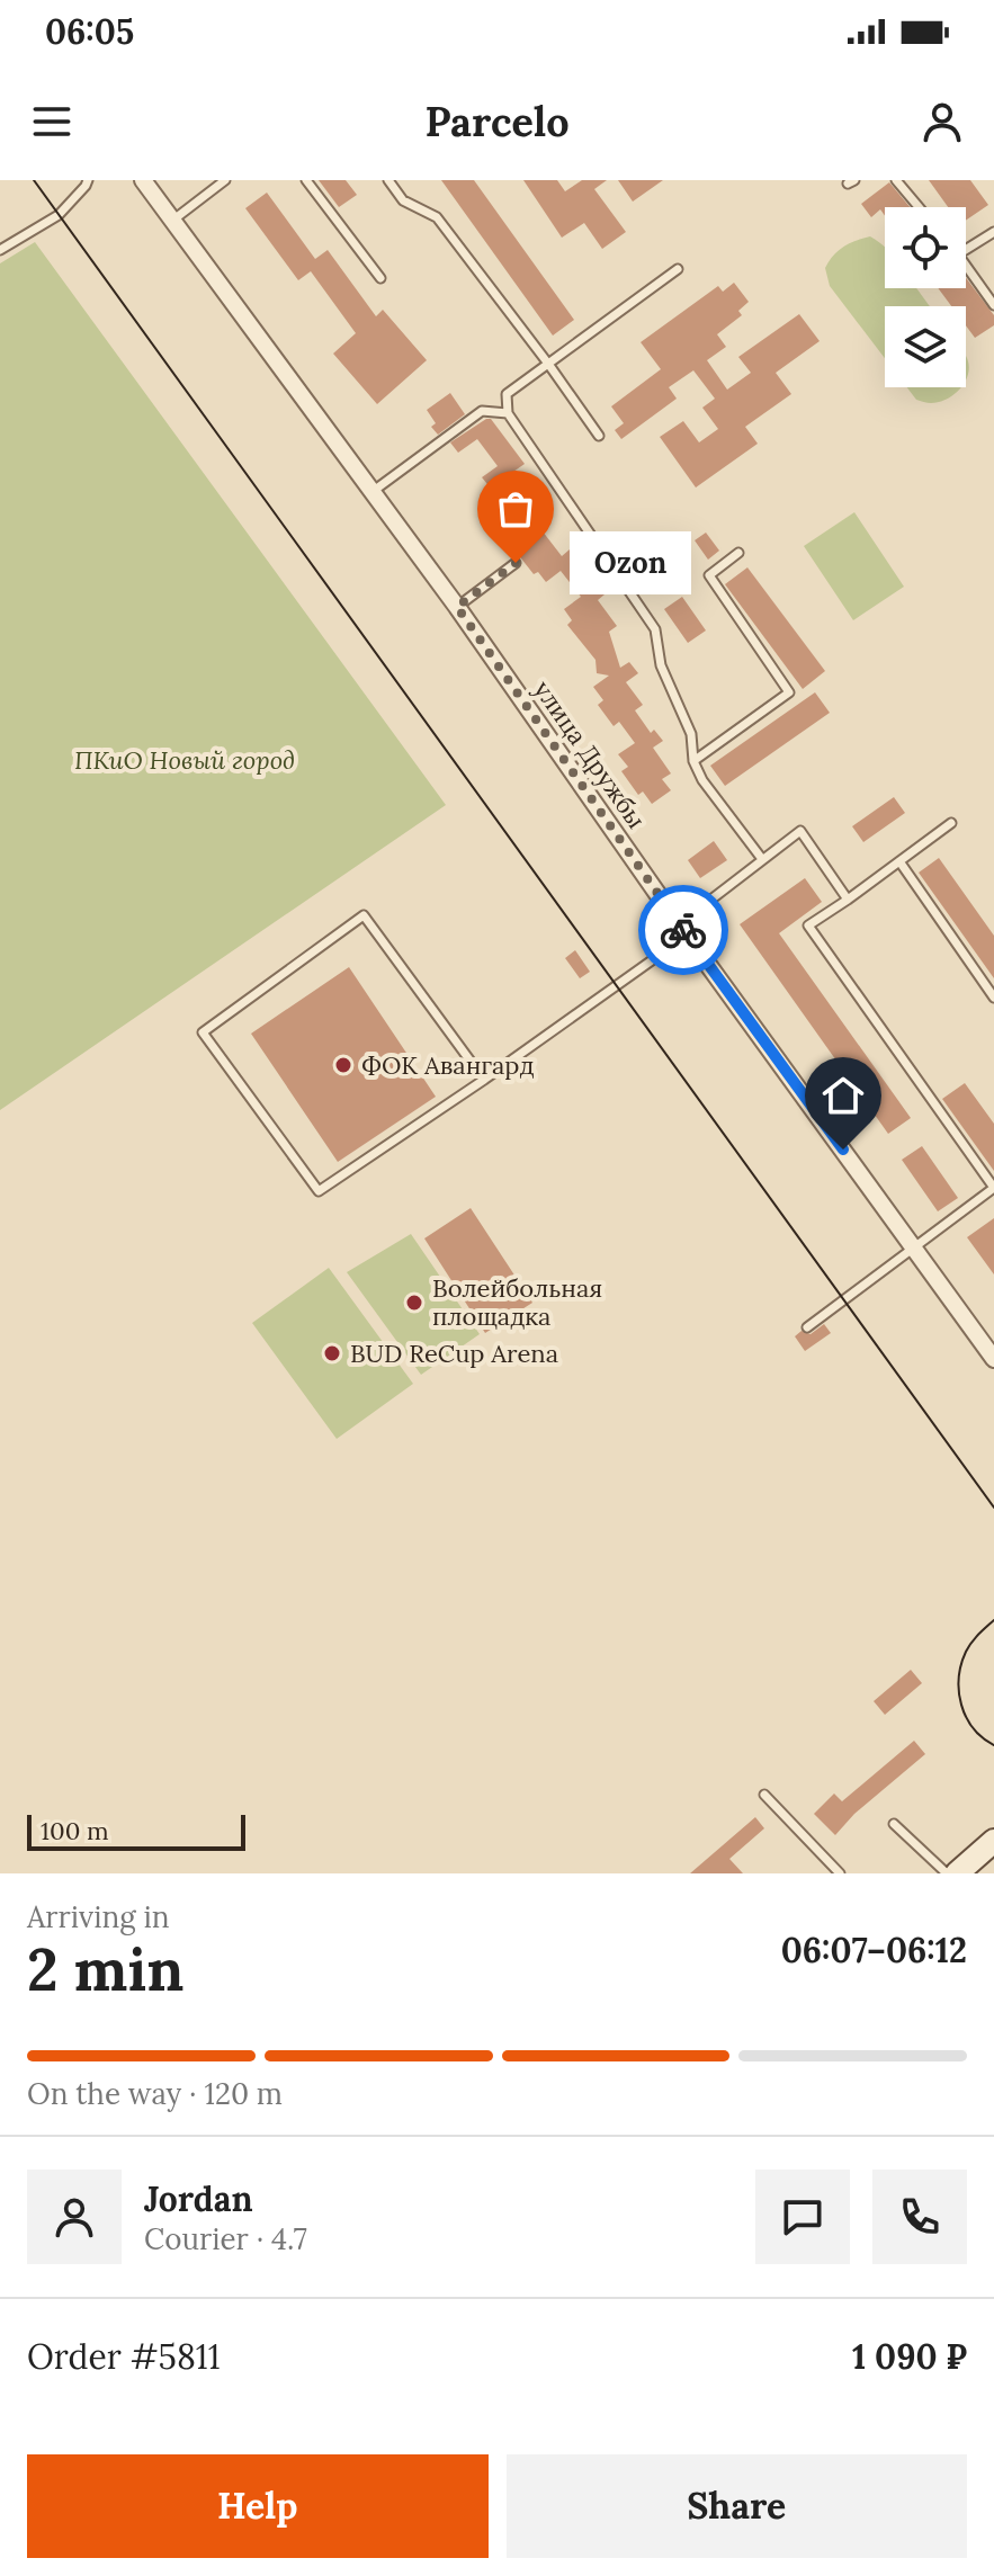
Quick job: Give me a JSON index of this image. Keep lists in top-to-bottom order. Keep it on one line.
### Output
{"streets":{"street":["улица Дружбы"]},"parks":["ПКиО Новый город"],"places":["Ozon","ФОК Авангард","Волейбольная площадка","BUD ReCup Arena"],"scale_bar":"100 m","page":{"status":"06:05","header":"Parcelo","bubble":"Ozon","scale":"100 m","heading":["2 min","Arriving in","06:07–06:12"],"panel":["Jordan","Courier · 4.7","Order #5811","1 090 ₽"],"bar":"On the way · 120 m","buttons":["Help","Share"]}}
